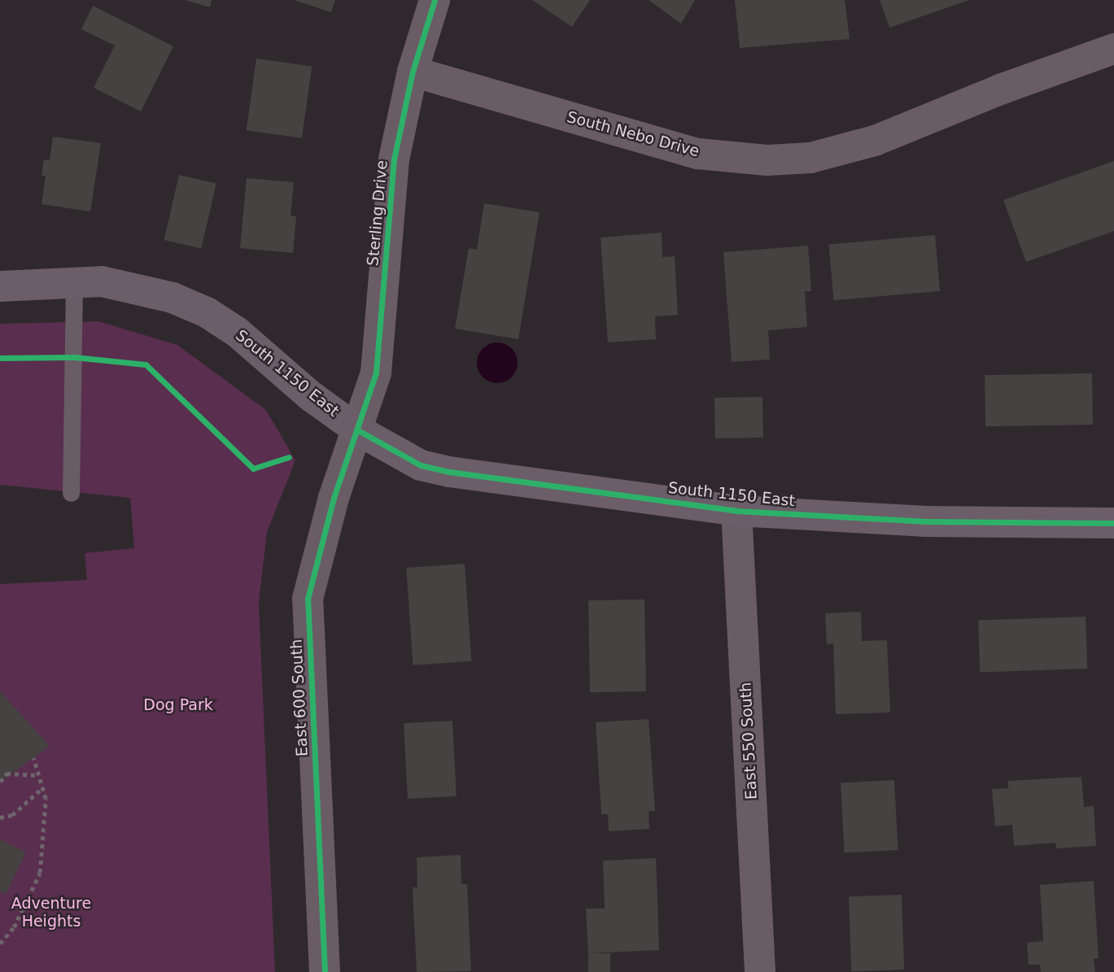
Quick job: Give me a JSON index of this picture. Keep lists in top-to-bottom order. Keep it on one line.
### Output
{"streets":{"street":["South Nebo Drive","Sterling Drive","South 1150 East","East 600 South","East 550 South"]},"crossings":[["South Nebo Drive","Sterling Drive"],["Sterling Drive","South 1150 East"],["Sterling Drive","East 600 South"],["South 1150 East","East 600 South"],["South 1150 East","East 550 South"]],"parks":["Dog Park","Adventure Heights"]}
